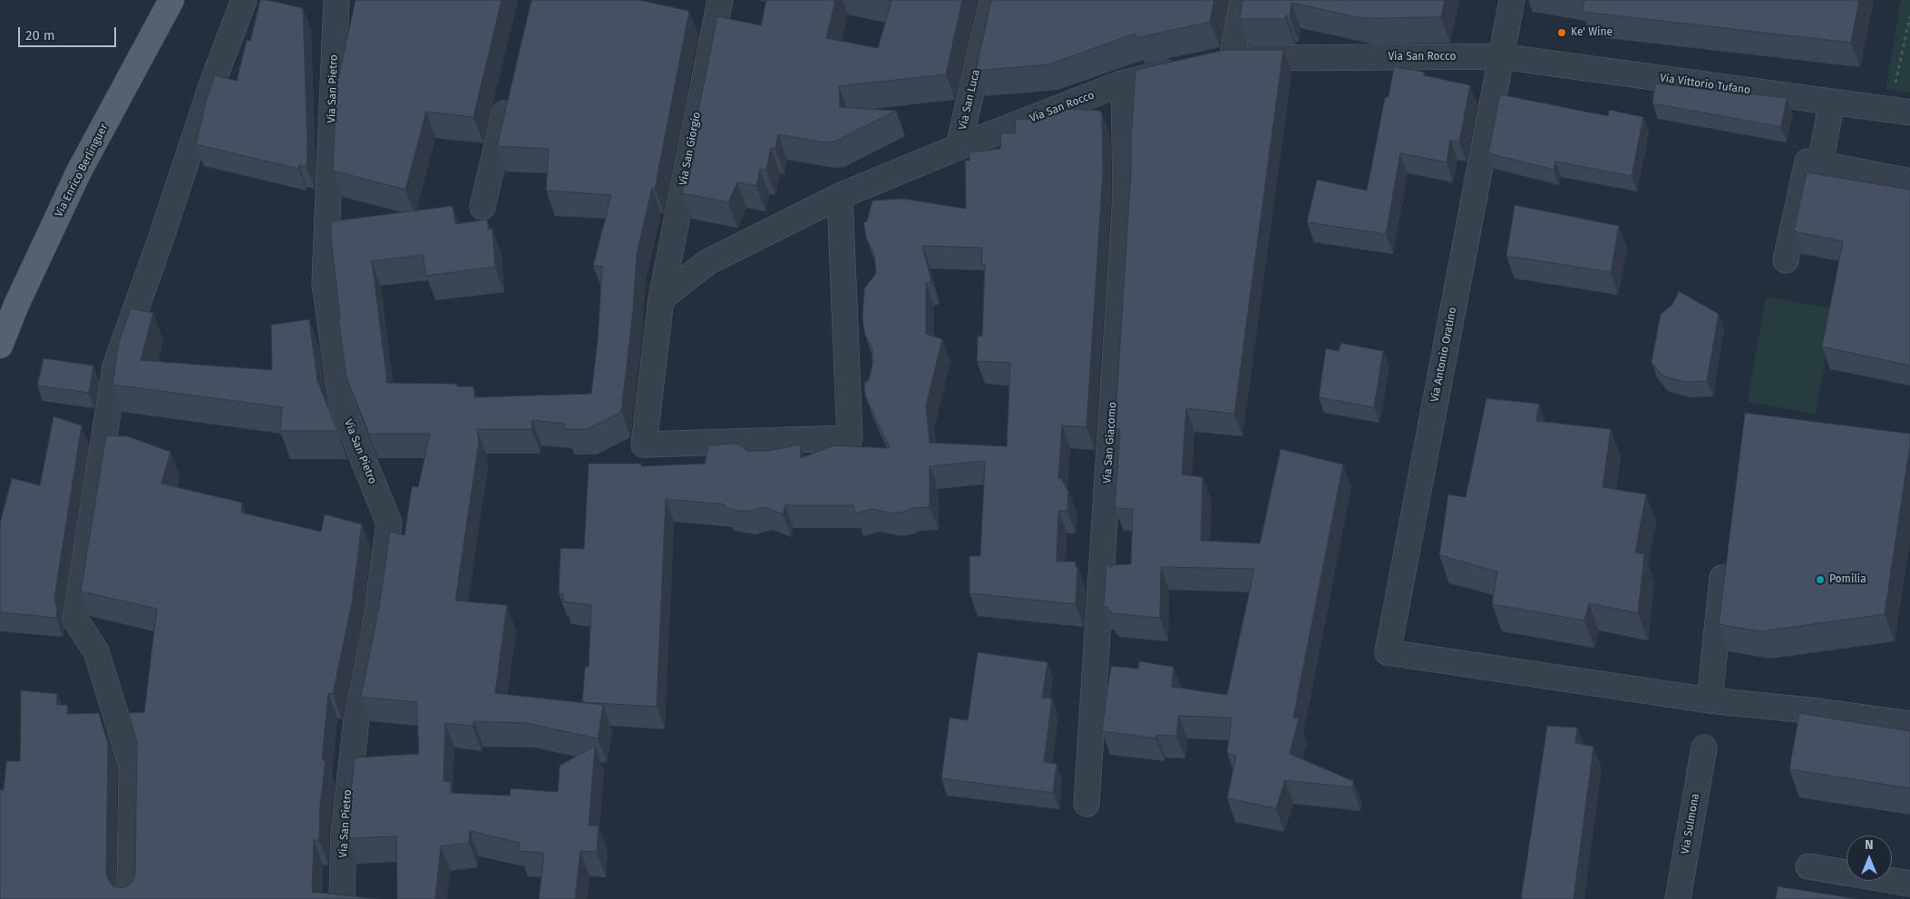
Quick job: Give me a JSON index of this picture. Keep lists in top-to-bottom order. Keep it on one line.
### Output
{"streets":{"main road":["Via Enrico Berlinguer"],"street":["Via San Rocco","Via Vittorio Tufano","Via San Pietro","Via San Luca","Via San Giorgio","Via Antonio Oratino","Via San Giacomo","Via Sulmona"]},"crossings":[["Via San Rocco","Via Vittorio Tufano"],["Via San Rocco","Via San Luca"],["Via San Rocco","Via San Giorgio"],["Via San Rocco","Via Antonio Oratino"],["Via San Rocco","Via San Giacomo"],["Via Vittorio Tufano","Via Antonio Oratino"]],"places":["Ke' Wine","Pomilia"],"scale_bar":"20 m","north":"top"}
